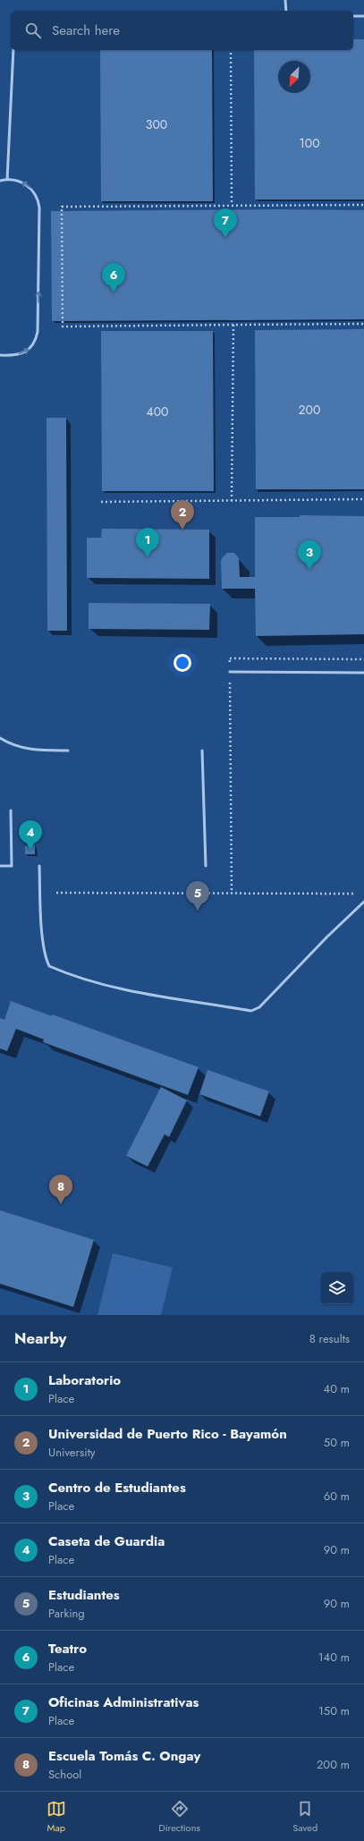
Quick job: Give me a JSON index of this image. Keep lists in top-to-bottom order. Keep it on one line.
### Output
{"house_numbers":["300","100","200","400"],"north":"bottom left","page":{"search":"Search here","pins":["7","6","2","1","3","4","5","8"],"heading":["Nearby","8 results"],"list":[{"mark":"1","name":"Laboratorio","note":"Place","value":"40 m"},{"mark":"2","name":"Universidad de Puerto Rico - Bayamón","note":"University","value":"50 m"},{"mark":"3","name":"Centro de Estudiantes","note":"Place","value":"60 m"},{"mark":"4","name":"Caseta de Guardia","note":"Place","value":"90 m"},{"mark":"5","name":"Estudiantes","note":"Parking","value":"90 m"},{"mark":"6","name":"Teatro","note":"Place","value":"140 m"},{"mark":"7","name":"Oficinas Administrativas","note":"Place","value":"150 m"},{"mark":"8","name":"Escuela Tomás C. Ongay","note":"School","value":"200 m"}],"nav":["Map","Directions","Saved"]}}
